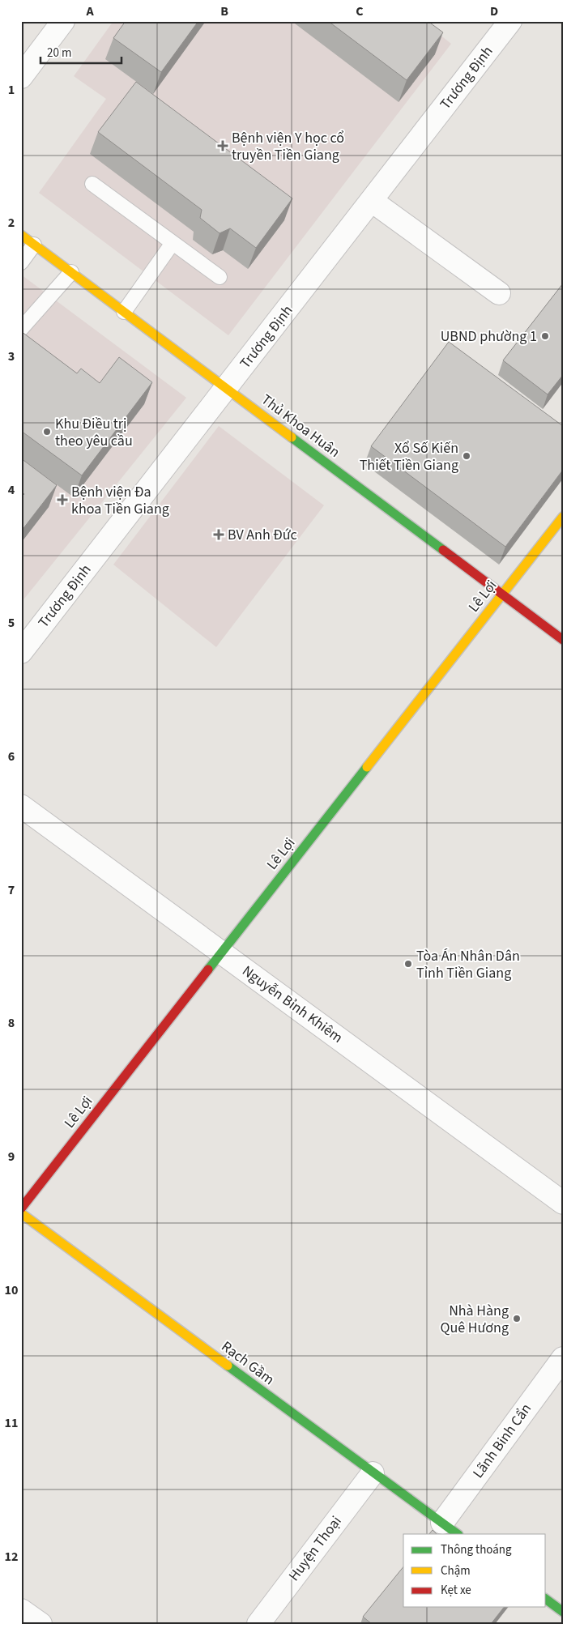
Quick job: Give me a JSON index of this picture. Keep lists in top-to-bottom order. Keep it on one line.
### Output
{"streets":{"main road":["Thủ Khoa Huân","Lê Lợi","Rạch Gầm"],"street":["Trương Định","Nguyễn Bỉnh Khiêm","Lãnh Binh Cẩn","Huyện Thoại"]},"crossings":[["Trương Định","Thủ Khoa Huân"],["Thủ Khoa Huân","Lê Lợi"],["Lê Lợi","Nguyễn Bỉnh Khiêm"],["Rạch Gầm","Lãnh Binh Cẩn"],["Rạch Gầm","Huyện Thoại"]],"places":{"health":["Bệnh viện Y học cổ truyền Tiền Giang","Bệnh viện Đa khoa Tiền Giang","BV Anh Đức"],"other":["UBND phường 1","Khu Điều trị theo yêu cầu","Xổ Số Kiến Thiết Tiền Giang","Tòa Án Nhân Dân Tỉnh Tiền Giang","Nhà Hàng Quê Hương"]},"legend":["Thông thoáng","Chậm","Kẹt xe"],"scale_bar":"20 m","grid":{"columns":["A","B","C","D"],"rows":["1","2","3","4","5","6","7","8","9","10","11","12"]}}
